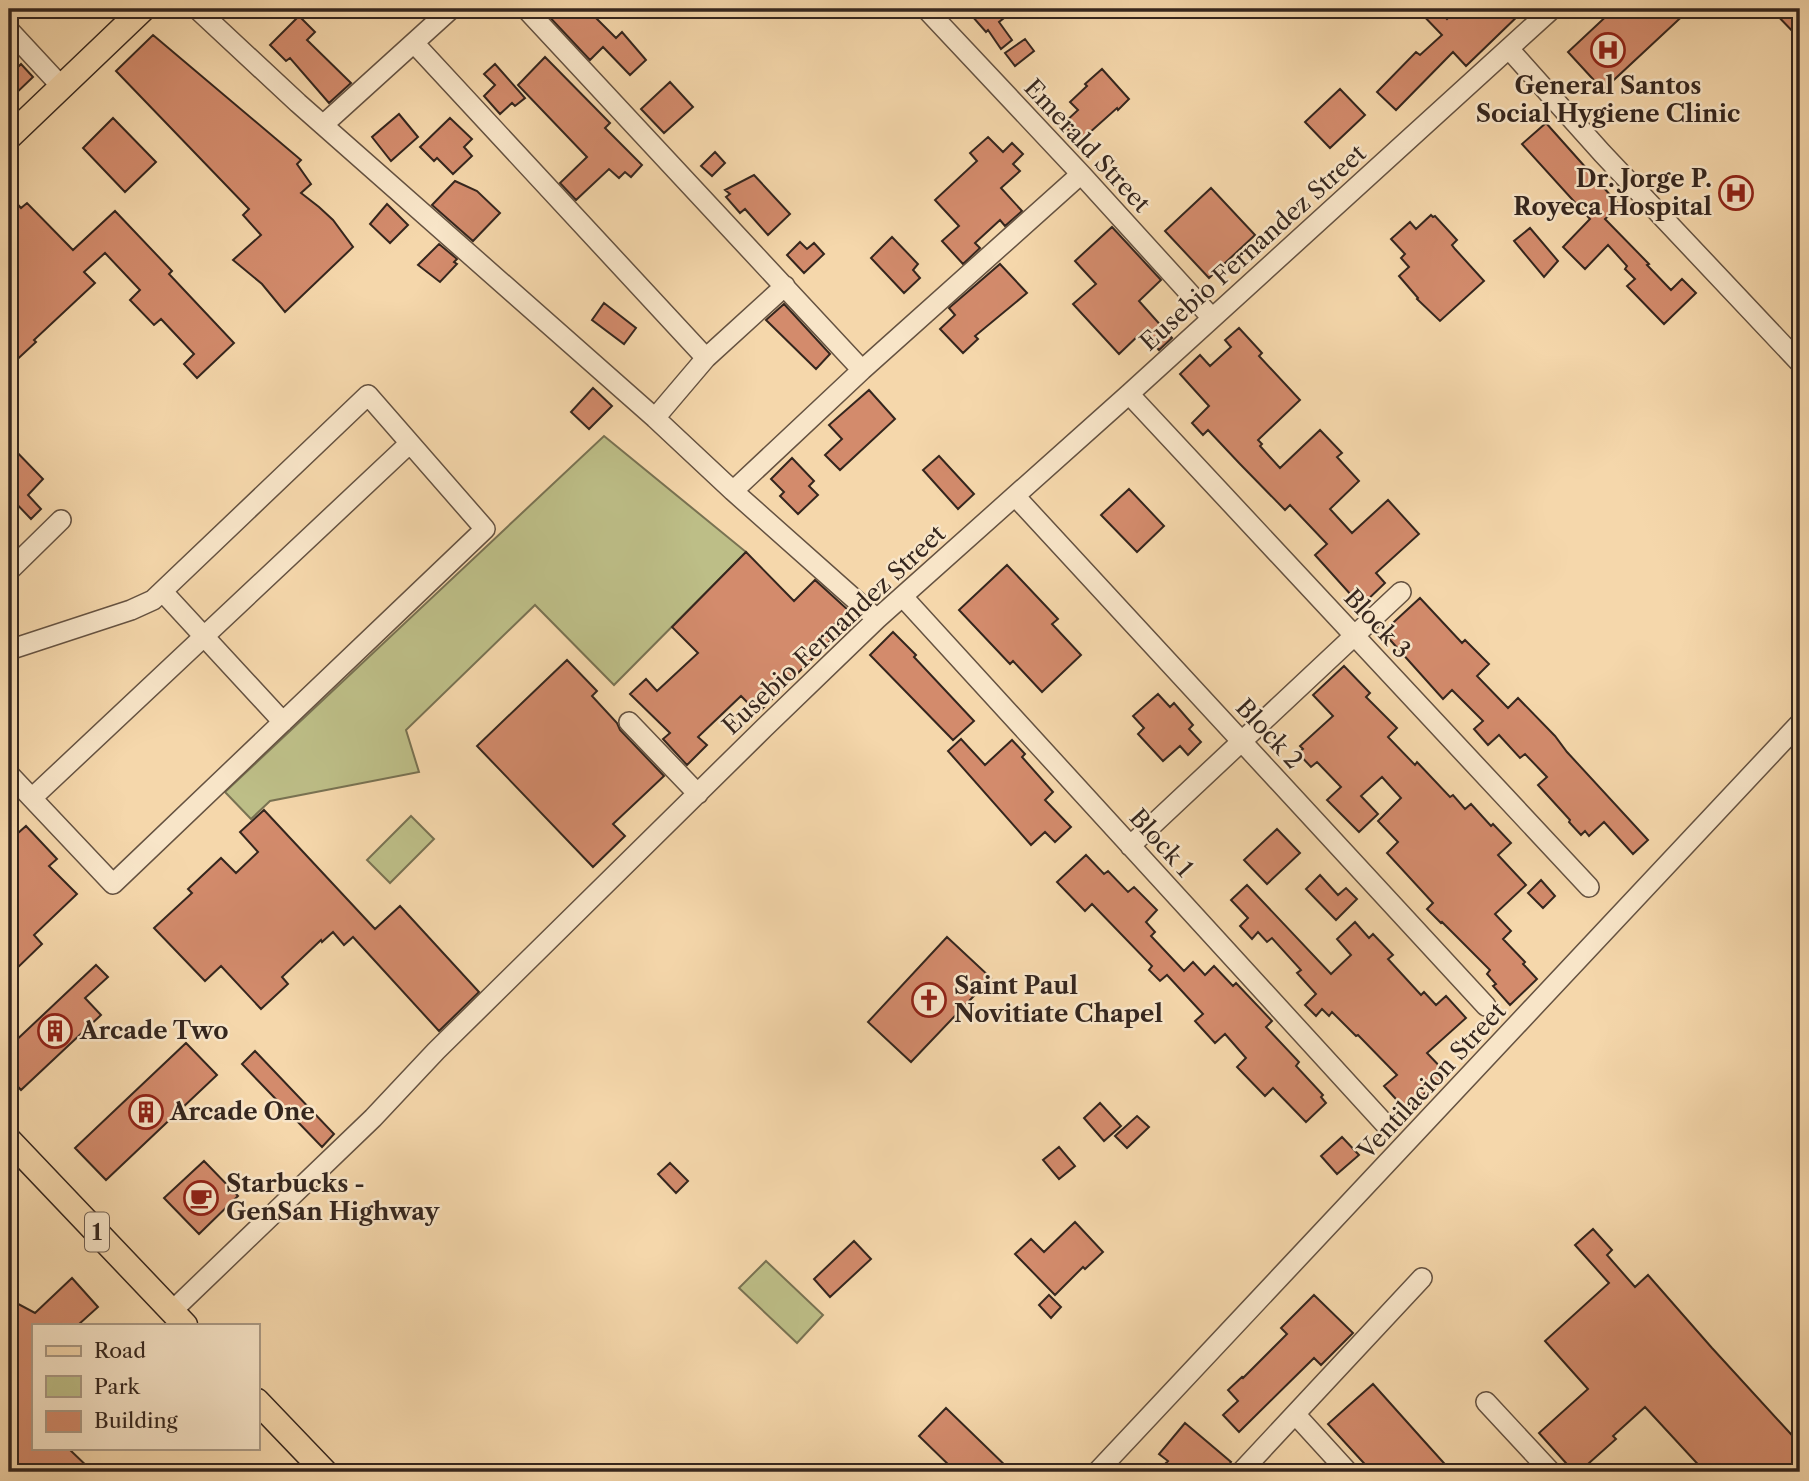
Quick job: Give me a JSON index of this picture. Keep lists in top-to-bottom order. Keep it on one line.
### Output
{"streets":{"main road":["1"],"street":["Emerald Street","Eusebio Fernandez Street","Block 3","Block 2","Block 1","Ventilacion Street"]},"crossings":[["Emerald Street","Eusebio Fernandez Street"],["Eusebio Fernandez Street","Block 3"],["Eusebio Fernandez Street","Block 2"],["Eusebio Fernandez Street","Block 1"],["Eusebio Fernandez Street","1"]],"places":{"hospital":["General Santos Social Hygiene Clinic","Dr. Jorge P. Royeca Hospital"],"church":["Saint Paul Novitiate Chapel"],"building":["Arcade Two","Arcade One"],"cafe":["Starbucks - GenSan Highway"]},"legend":["Road","Park","Building"]}
